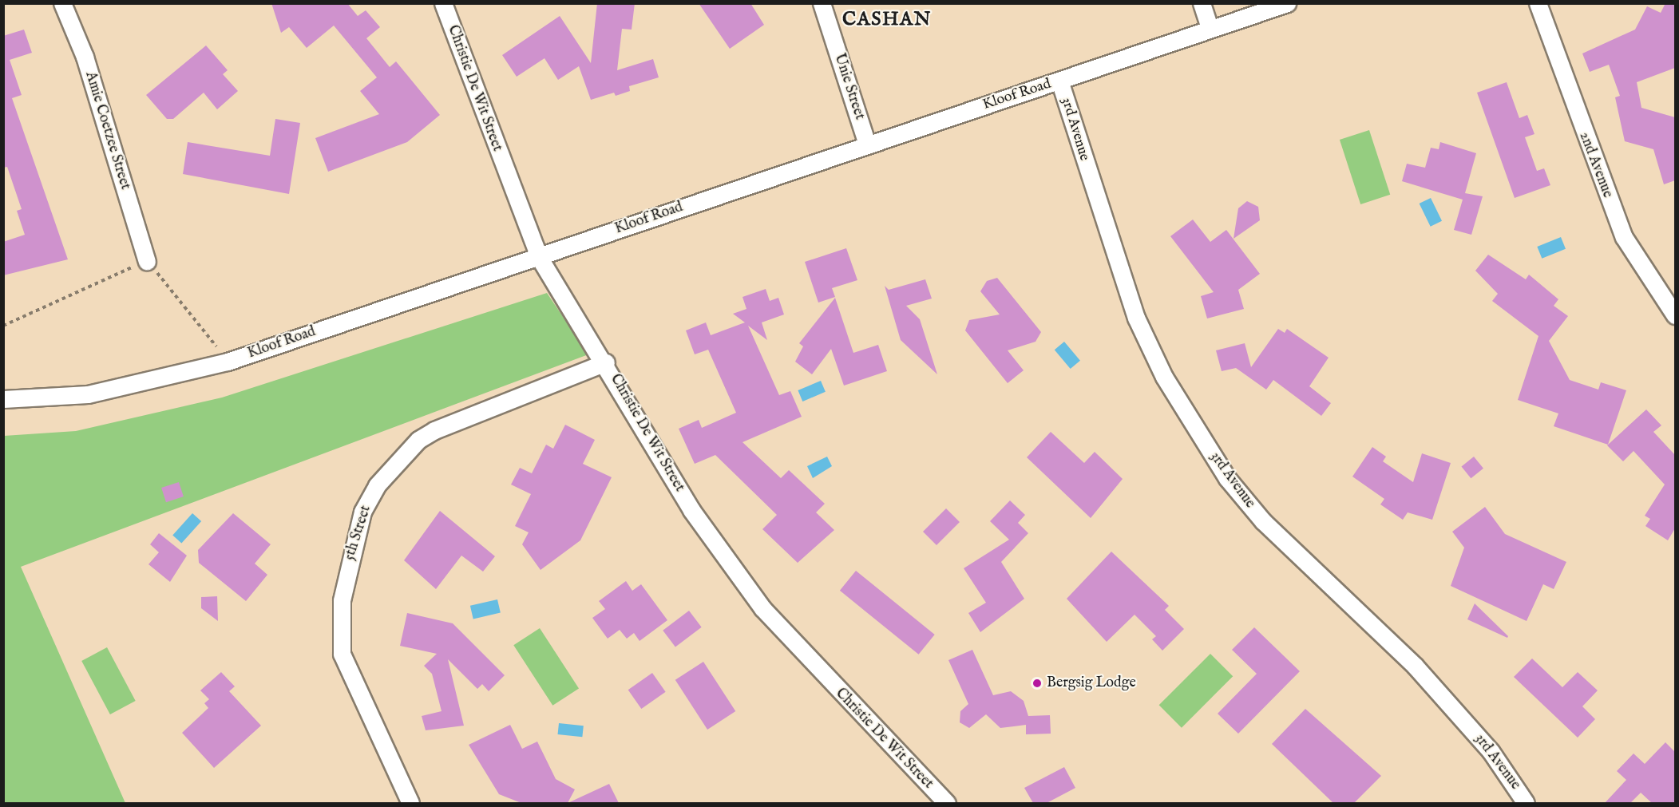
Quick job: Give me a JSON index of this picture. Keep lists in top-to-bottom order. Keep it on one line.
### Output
{"streets":{"street":["Unie Street","Christie De Wit Street","Kloof Road","3rd Avenue","Amie Coetzee Street","2nd Avenue","5th Street"]},"crossings":[["Unie Street","Kloof Road"],["Christie De Wit Street","Kloof Road"],["Christie De Wit Street","5th Street"],["Kloof Road","3rd Avenue"]],"districts":["CASHAN"],"places":["Bergsig Lodge"]}
